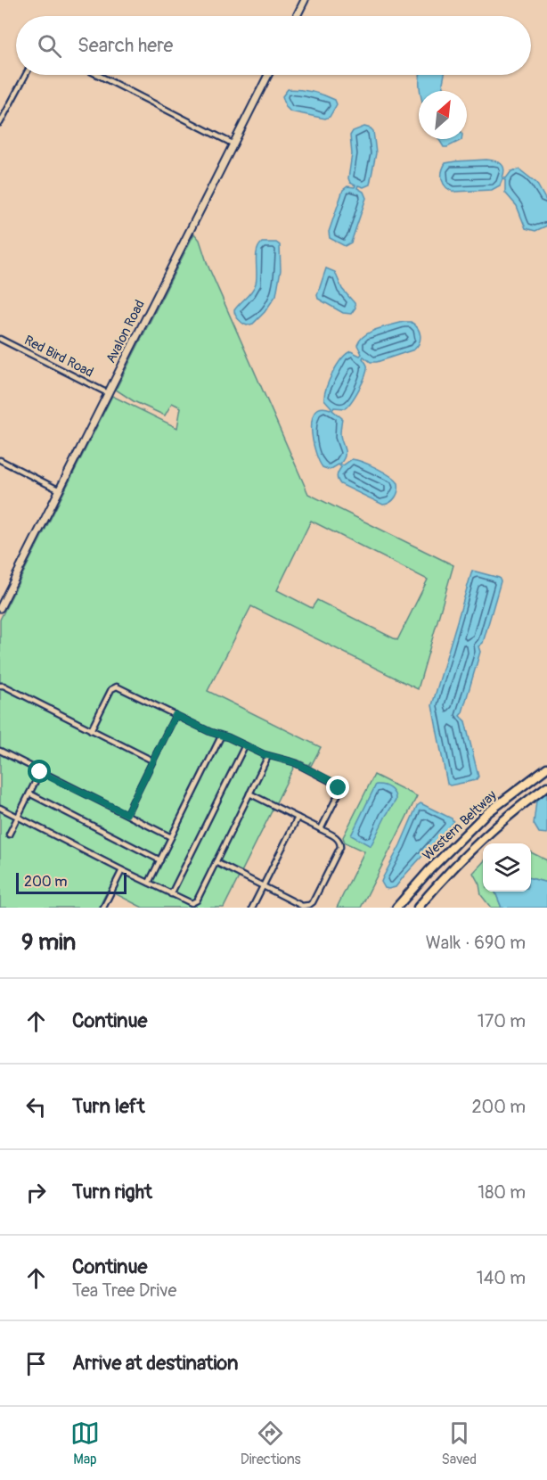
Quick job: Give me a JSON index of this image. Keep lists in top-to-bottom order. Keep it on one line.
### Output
{"streets":{"highway":["Western Beltway"],"main road":["Avalon Road"],"street":["Red Bird Road"]},"crossings":[["Avalon Road","Red Bird Road"]],"scale_bar":"200 m","north":"top right","page":{"search":"Search here","scale":"200 m","heading":["9 min","Walk · 690 m"],"list":[["Continue","170 m"],["Turn left","200 m"],["Turn right","180 m"],["Continue","Tea Tree Drive","140 m"],"Arrive at destination"],"nav":["Map","Directions","Saved"]}}
